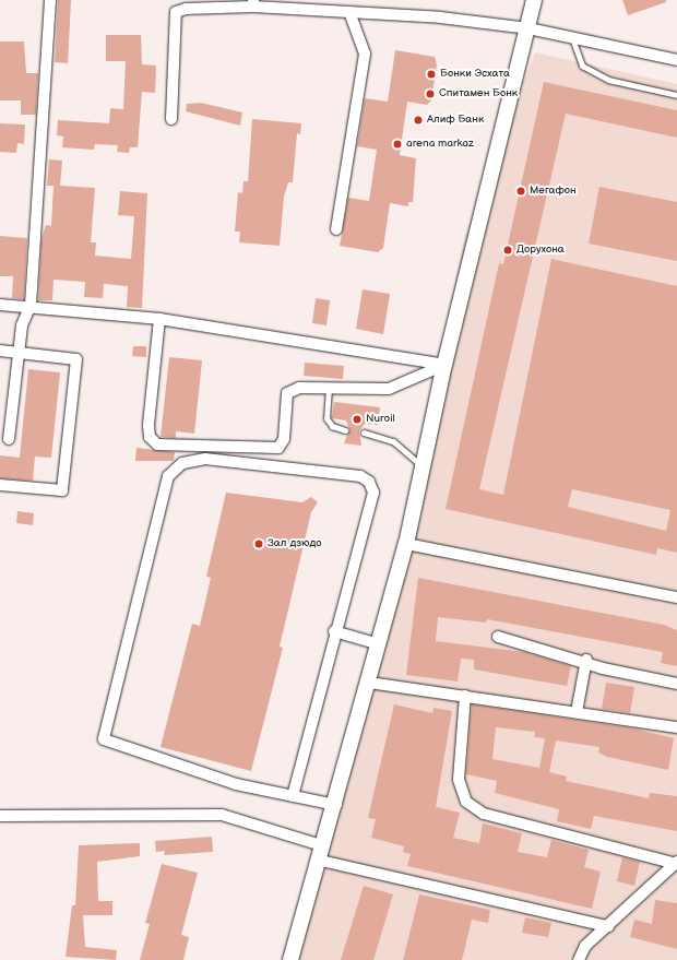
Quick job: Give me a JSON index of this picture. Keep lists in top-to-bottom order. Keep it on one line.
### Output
{"places":["Бонки Эсхата","Спитамен Бонк","Алиф Банк","arena markaz","Мегафон","Дорухона","Nuroil","Зал дзюдо"]}
